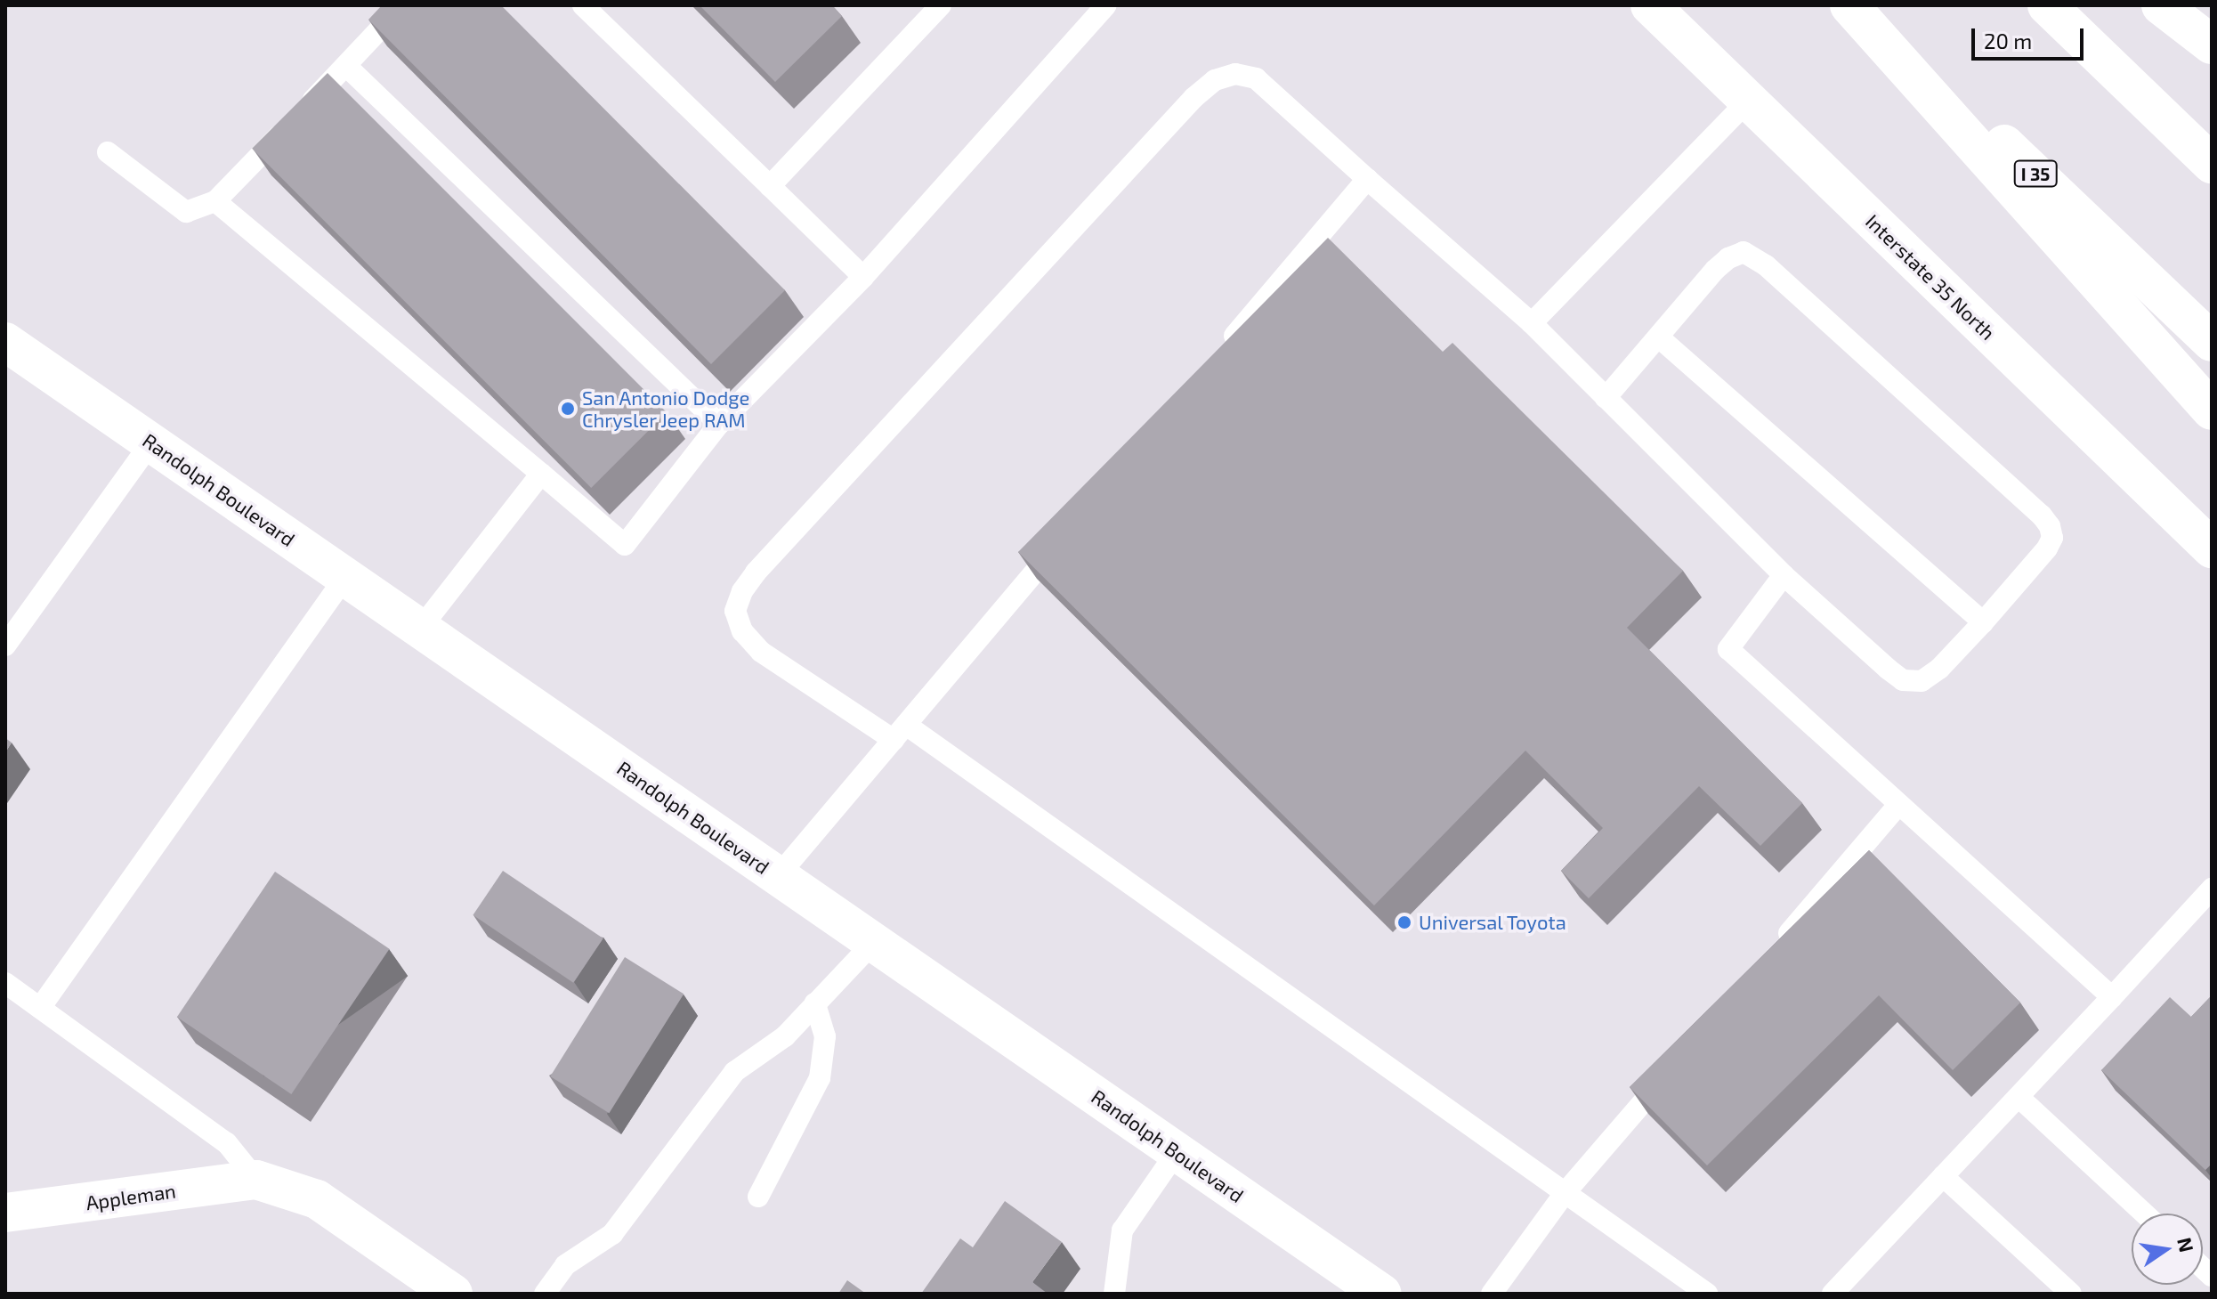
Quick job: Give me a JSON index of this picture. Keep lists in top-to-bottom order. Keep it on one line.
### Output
{"streets":{"main road":["I 35","Interstate 35 North","Randolph Boulevard","Appleman"]},"places":["San Antonio Dodge Chrysler Jeep RAM","Universal Toyota"],"scale_bar":"20 m","north":"right"}
